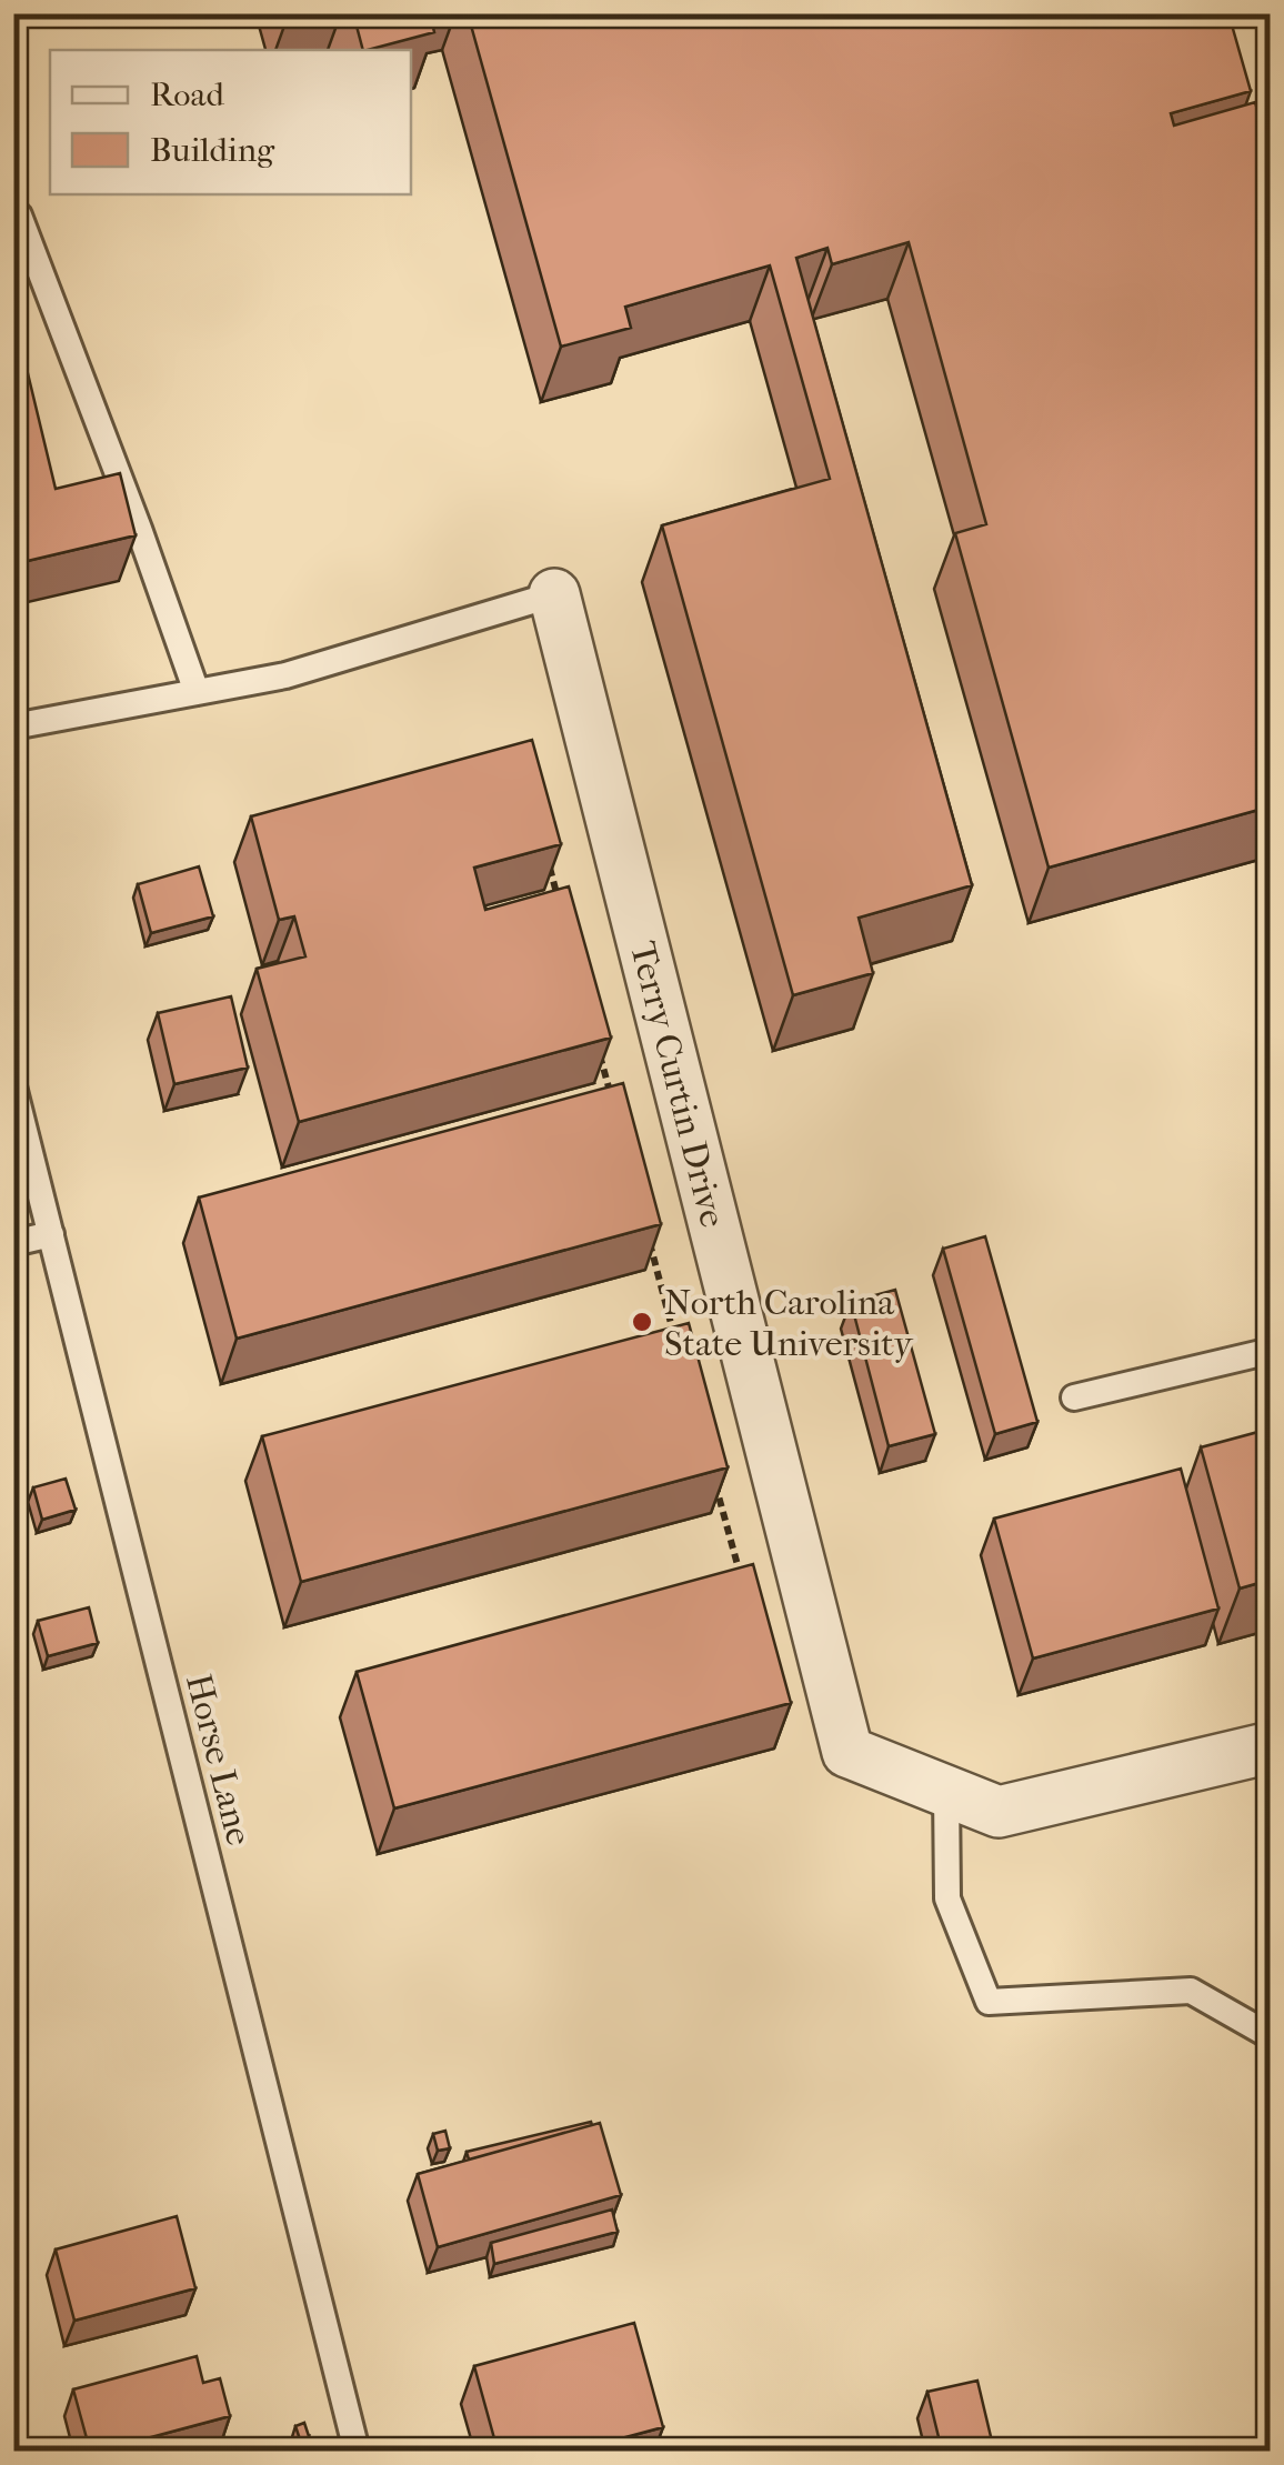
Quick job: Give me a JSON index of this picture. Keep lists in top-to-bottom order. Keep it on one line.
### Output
{"streets":{"street":["Terry Curtin Drive"],"lane":["Horse Lane"]},"places":["North Carolina State University"],"legend":["Road","Building"]}
